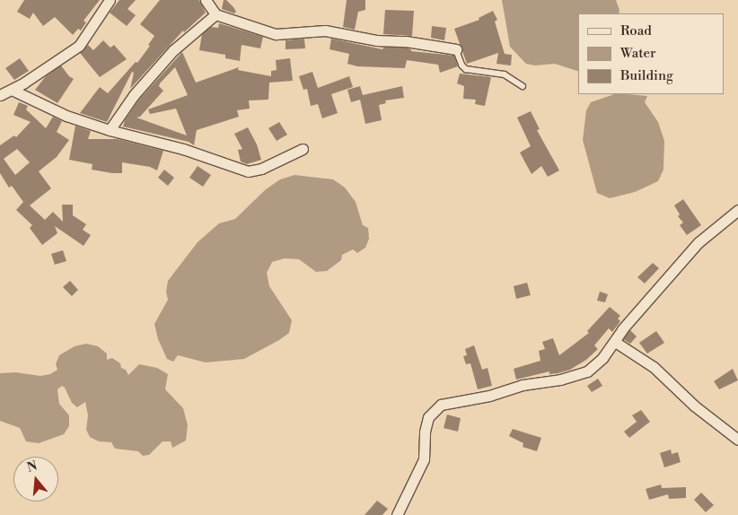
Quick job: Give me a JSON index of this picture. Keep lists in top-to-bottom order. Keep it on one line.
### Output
{"legend":["Road","Water","Building"],"north":"top"}
